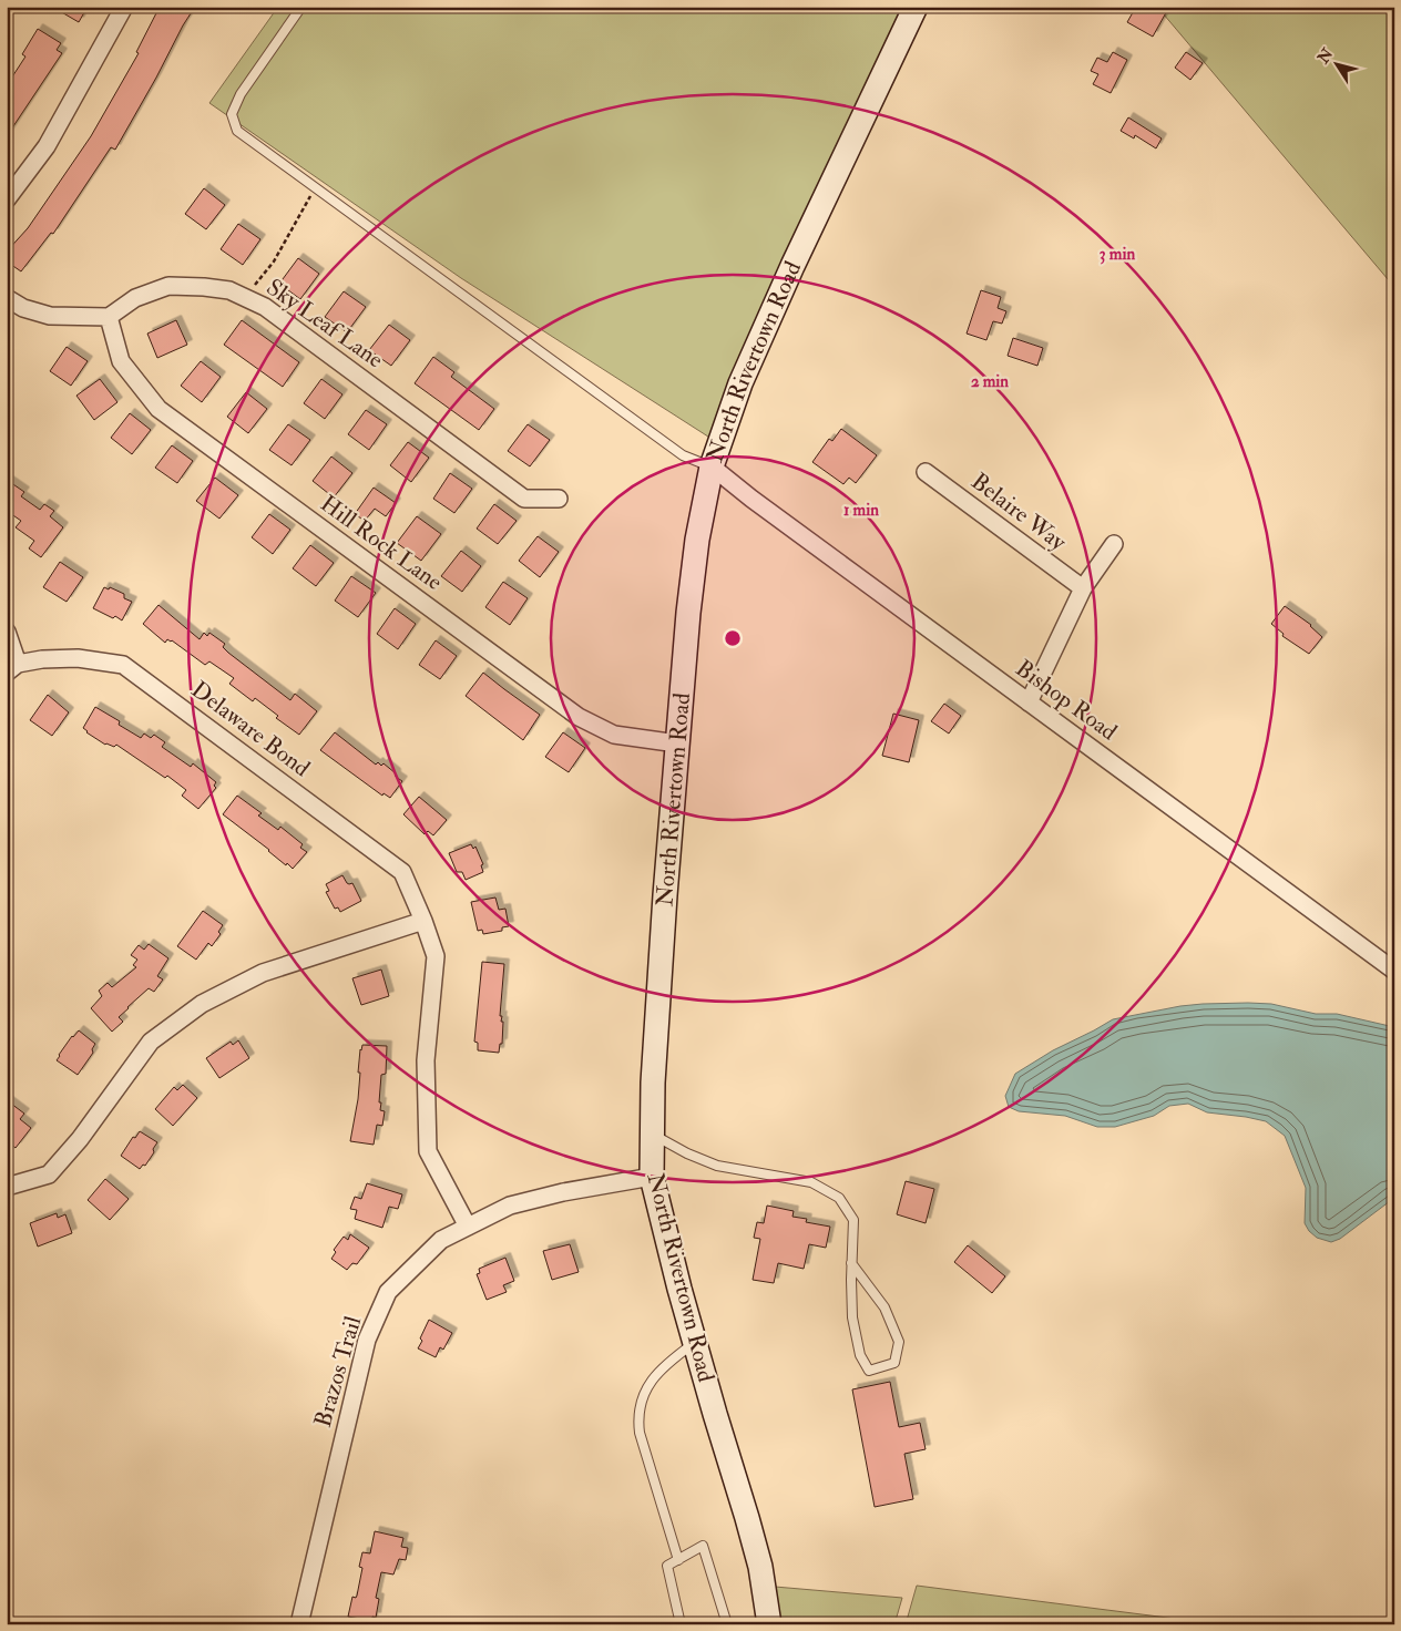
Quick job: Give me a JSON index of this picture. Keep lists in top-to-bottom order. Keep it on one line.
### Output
{"streets":{"street":["Sky Leaf Lane","North Rivertown Road","Belaire Way","Hill Rock Lane","Bishop Road","Delaware Bond","Brazos Trail"]},"crossings":[["Sky Leaf Lane","Hill Rock Lane"],["North Rivertown Road","Hill Rock Lane"],["North Rivertown Road","Bishop Road"],["North Rivertown Road","Brazos Trail"],["Delaware Bond","Brazos Trail"]],"north":"top left","rings":["3 min","2 min","1 min"]}
